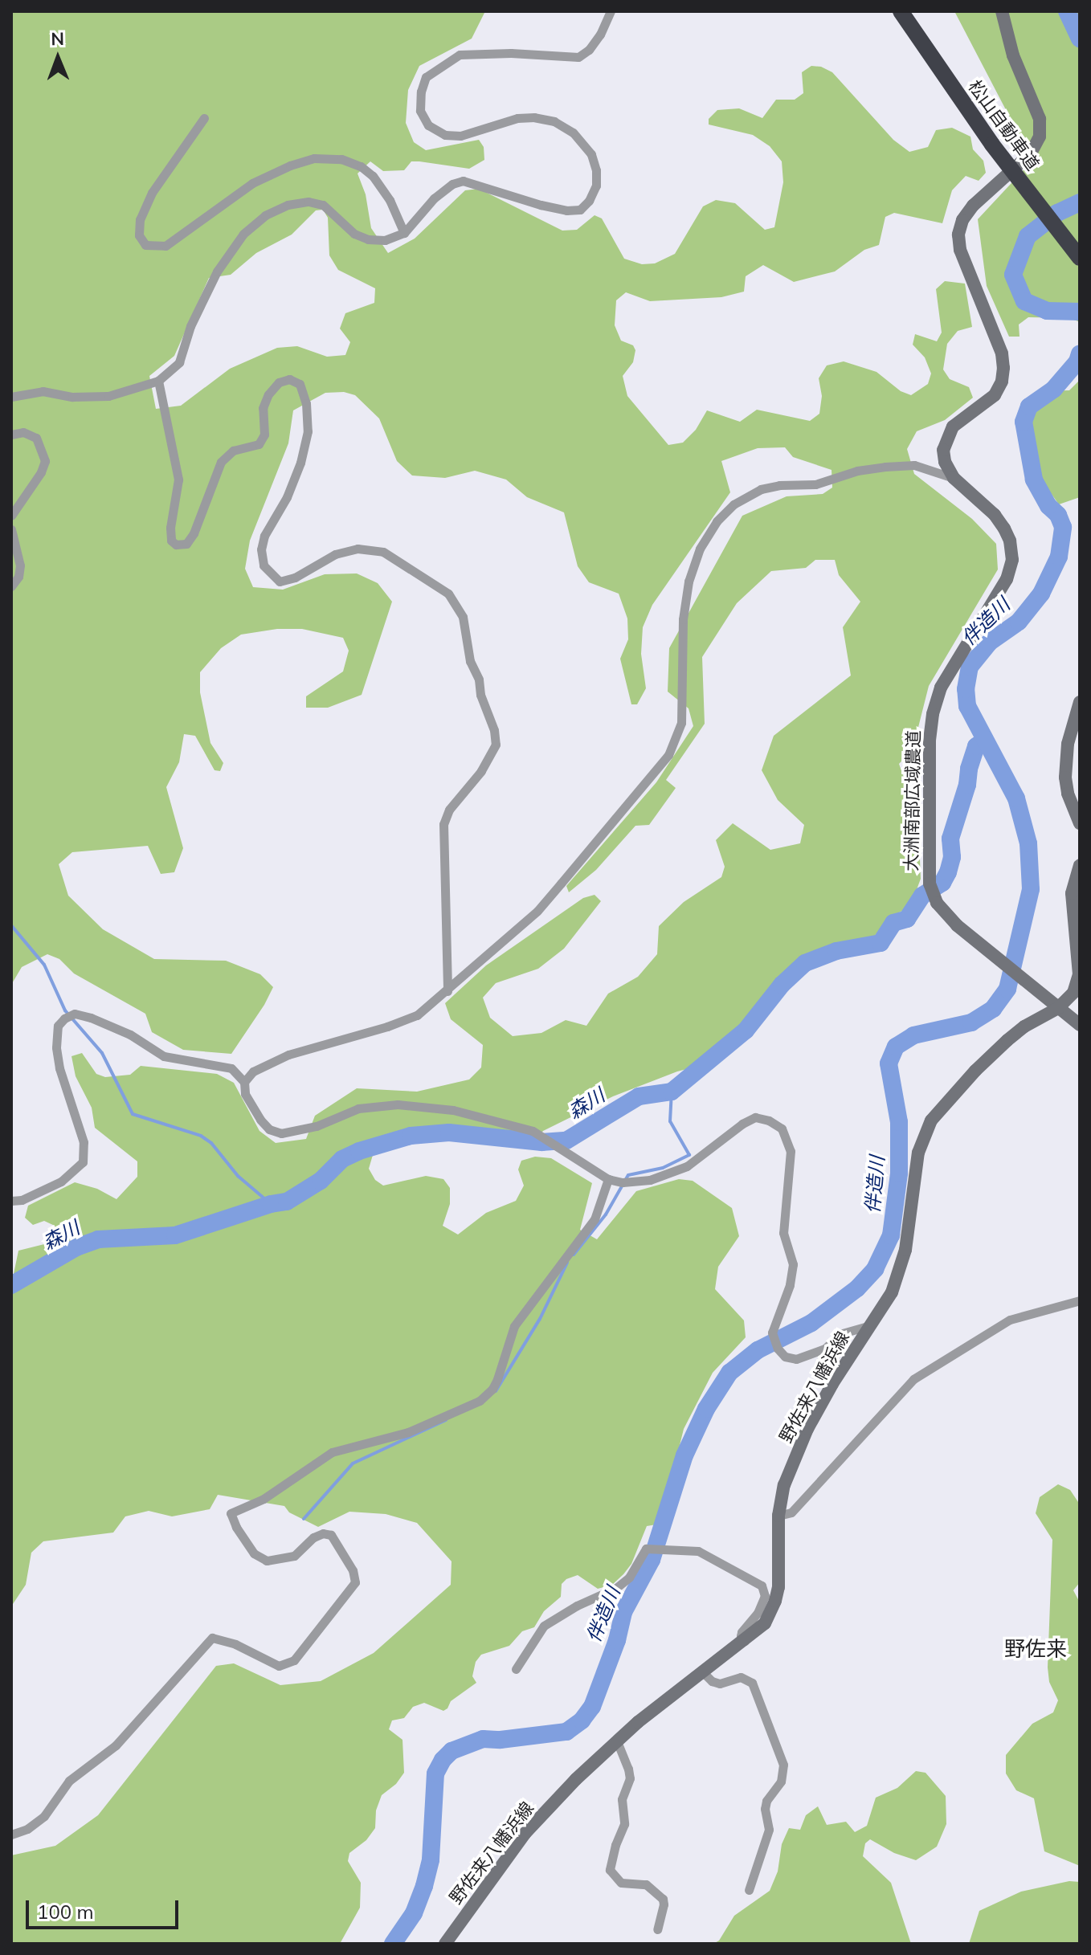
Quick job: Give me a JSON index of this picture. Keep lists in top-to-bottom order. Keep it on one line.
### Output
{"streets":{"highway":["松山自動車道"],"main road":["大洲南部広域農道","野佐来八幡浜線"]},"crossings":[["大洲南部広域農道","野佐来八幡浜線"]],"districts":["野佐来"],"water":["伴造川","森川"],"scale_bar":"100 m","north":"top"}
